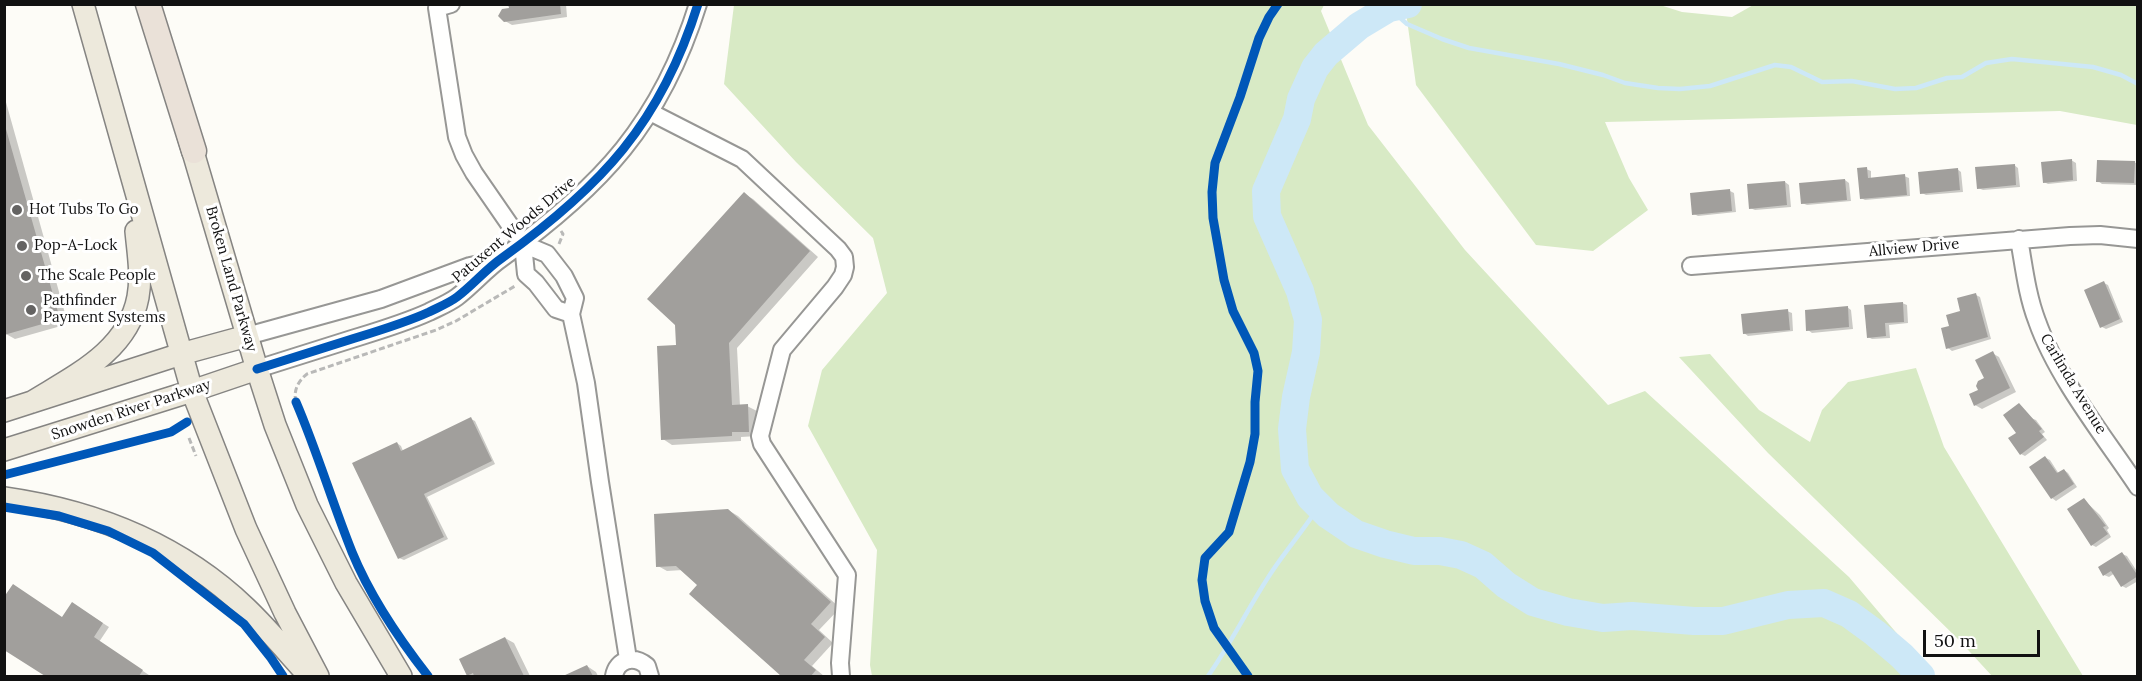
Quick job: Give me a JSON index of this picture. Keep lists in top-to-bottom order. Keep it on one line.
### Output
{"streets":{"main road":["Broken Land Parkway","Snowden River Parkway"],"street":["Patuxent Woods Drive","Allview Drive","Carlinda Avenue"]},"crossings":[["Patuxent Woods Drive","Broken Land Parkway"],["Patuxent Woods Drive","Snowden River Parkway"],["Allview Drive","Carlinda Avenue"],["Broken Land Parkway","Snowden River Parkway"]],"places":["Hot Tubs To Go","Pop-A-Lock","The Scale People","Pathfinder Payment Systems"],"scale_bar":"50 m"}
